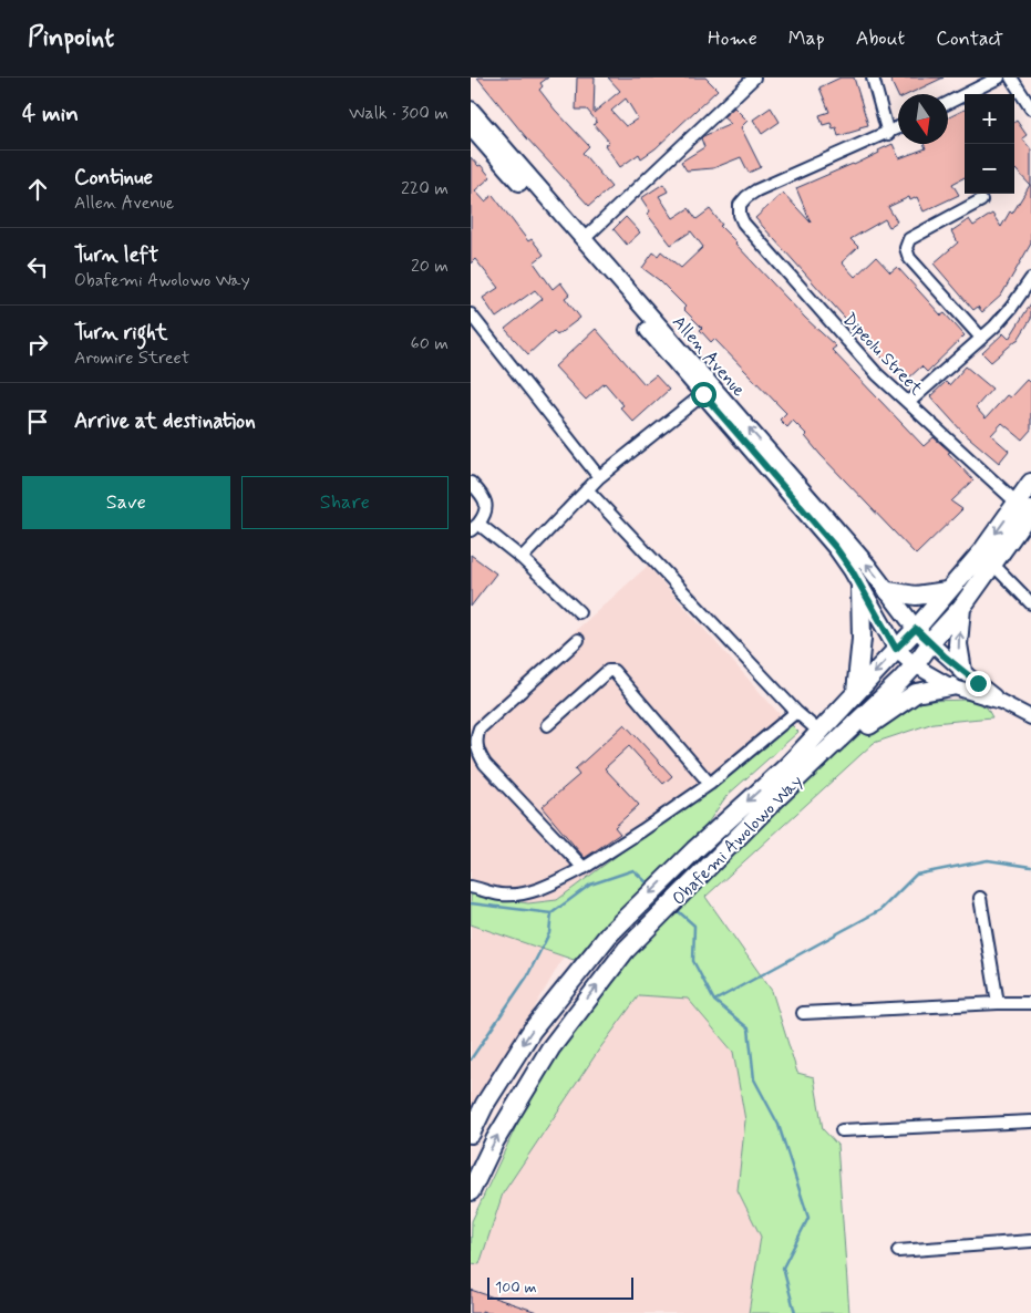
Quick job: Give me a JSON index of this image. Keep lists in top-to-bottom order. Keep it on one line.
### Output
{"streets":{"main road":["Allen Avenue","Obafemi Awolowo Way"],"street":["Dipeolu Street"]},"crossings":[["Dipeolu Street","Obafemi Awolowo Way"],["Allen Avenue","Obafemi Awolowo Way"]],"scale_bar":"100 m","north":"bottom","page":{"header":"Pinpoint","nav":["Home","Map","About","Contact"],"heading":["4 min","Walk · 300 m"],"map_buttons":["+","−"],"list":[["Continue","Allen Avenue","220 m"],["Turn left","Obafemi Awolowo Way","20 m"],["Turn right","Aromire Street","60 m"],"Arrive at destination"],"buttons":["Save","Share"],"scale":"100 m"}}
